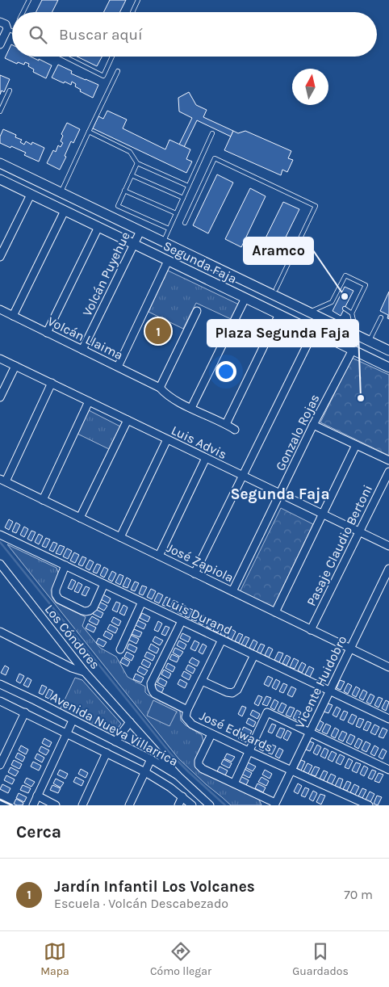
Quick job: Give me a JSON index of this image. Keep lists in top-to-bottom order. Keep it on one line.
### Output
{"streets":{"main road":["Segunda Faja"],"street":["Volcán Puyehue","Volcán Llaima","Gonzalo Rojas","Luis Advis","Pasaje Claudio Bertoni","José Zapiola","Luis Durand","Los Cóndores","Vicente Huidobro","Avenida Nueva Villarrica","José Edwards"]},"crossings":[["Segunda Faja","Volcán Puyehue"],["Segunda Faja","Gonzalo Rojas"],["Volcán Puyehue","Volcán Llaima"],["Gonzalo Rojas","Luis Advis"],["Gonzalo Rojas","José Zapiola"],["Luis Advis","Pasaje Claudio Bertoni"],["Pasaje Claudio Bertoni","José Zapiola"],["José Zapiola","Vicente Huidobro"],["Luis Durand","Vicente Huidobro"],["Luis Durand","José Edwards"],["Los Cóndores","Avenida Nueva Villarrica"],["Vicente Huidobro","José Edwards"]],"districts":["Segunda Faja"],"places":["Aramco","Plaza Segunda Faja"],"north":"top","page":{"search":"Buscar aquí","pins":"1","heading":"Cerca","list":[{"mark":"1","name":"Jardín Infantil Los Volcanes","note":"Escuela · Volcán Descabezado","value":"70 m"}],"nav":["Mapa","Cómo llegar","Guardados"]}}
